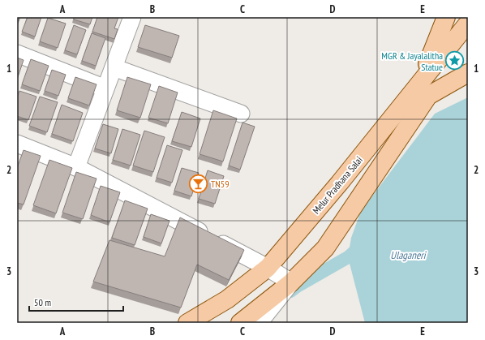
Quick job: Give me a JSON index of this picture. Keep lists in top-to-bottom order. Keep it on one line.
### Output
{"streets":{"main road":["Melur Pradhana Salai"]},"water":["Ulaganeri"],"places":{"place":["MGR & Jayalalitha Statue"],"bar":["TN59"]},"scale_bar":"50 m","grid":{"columns":["A","B","C","D","E"],"rows":["1","2","3"]}}
